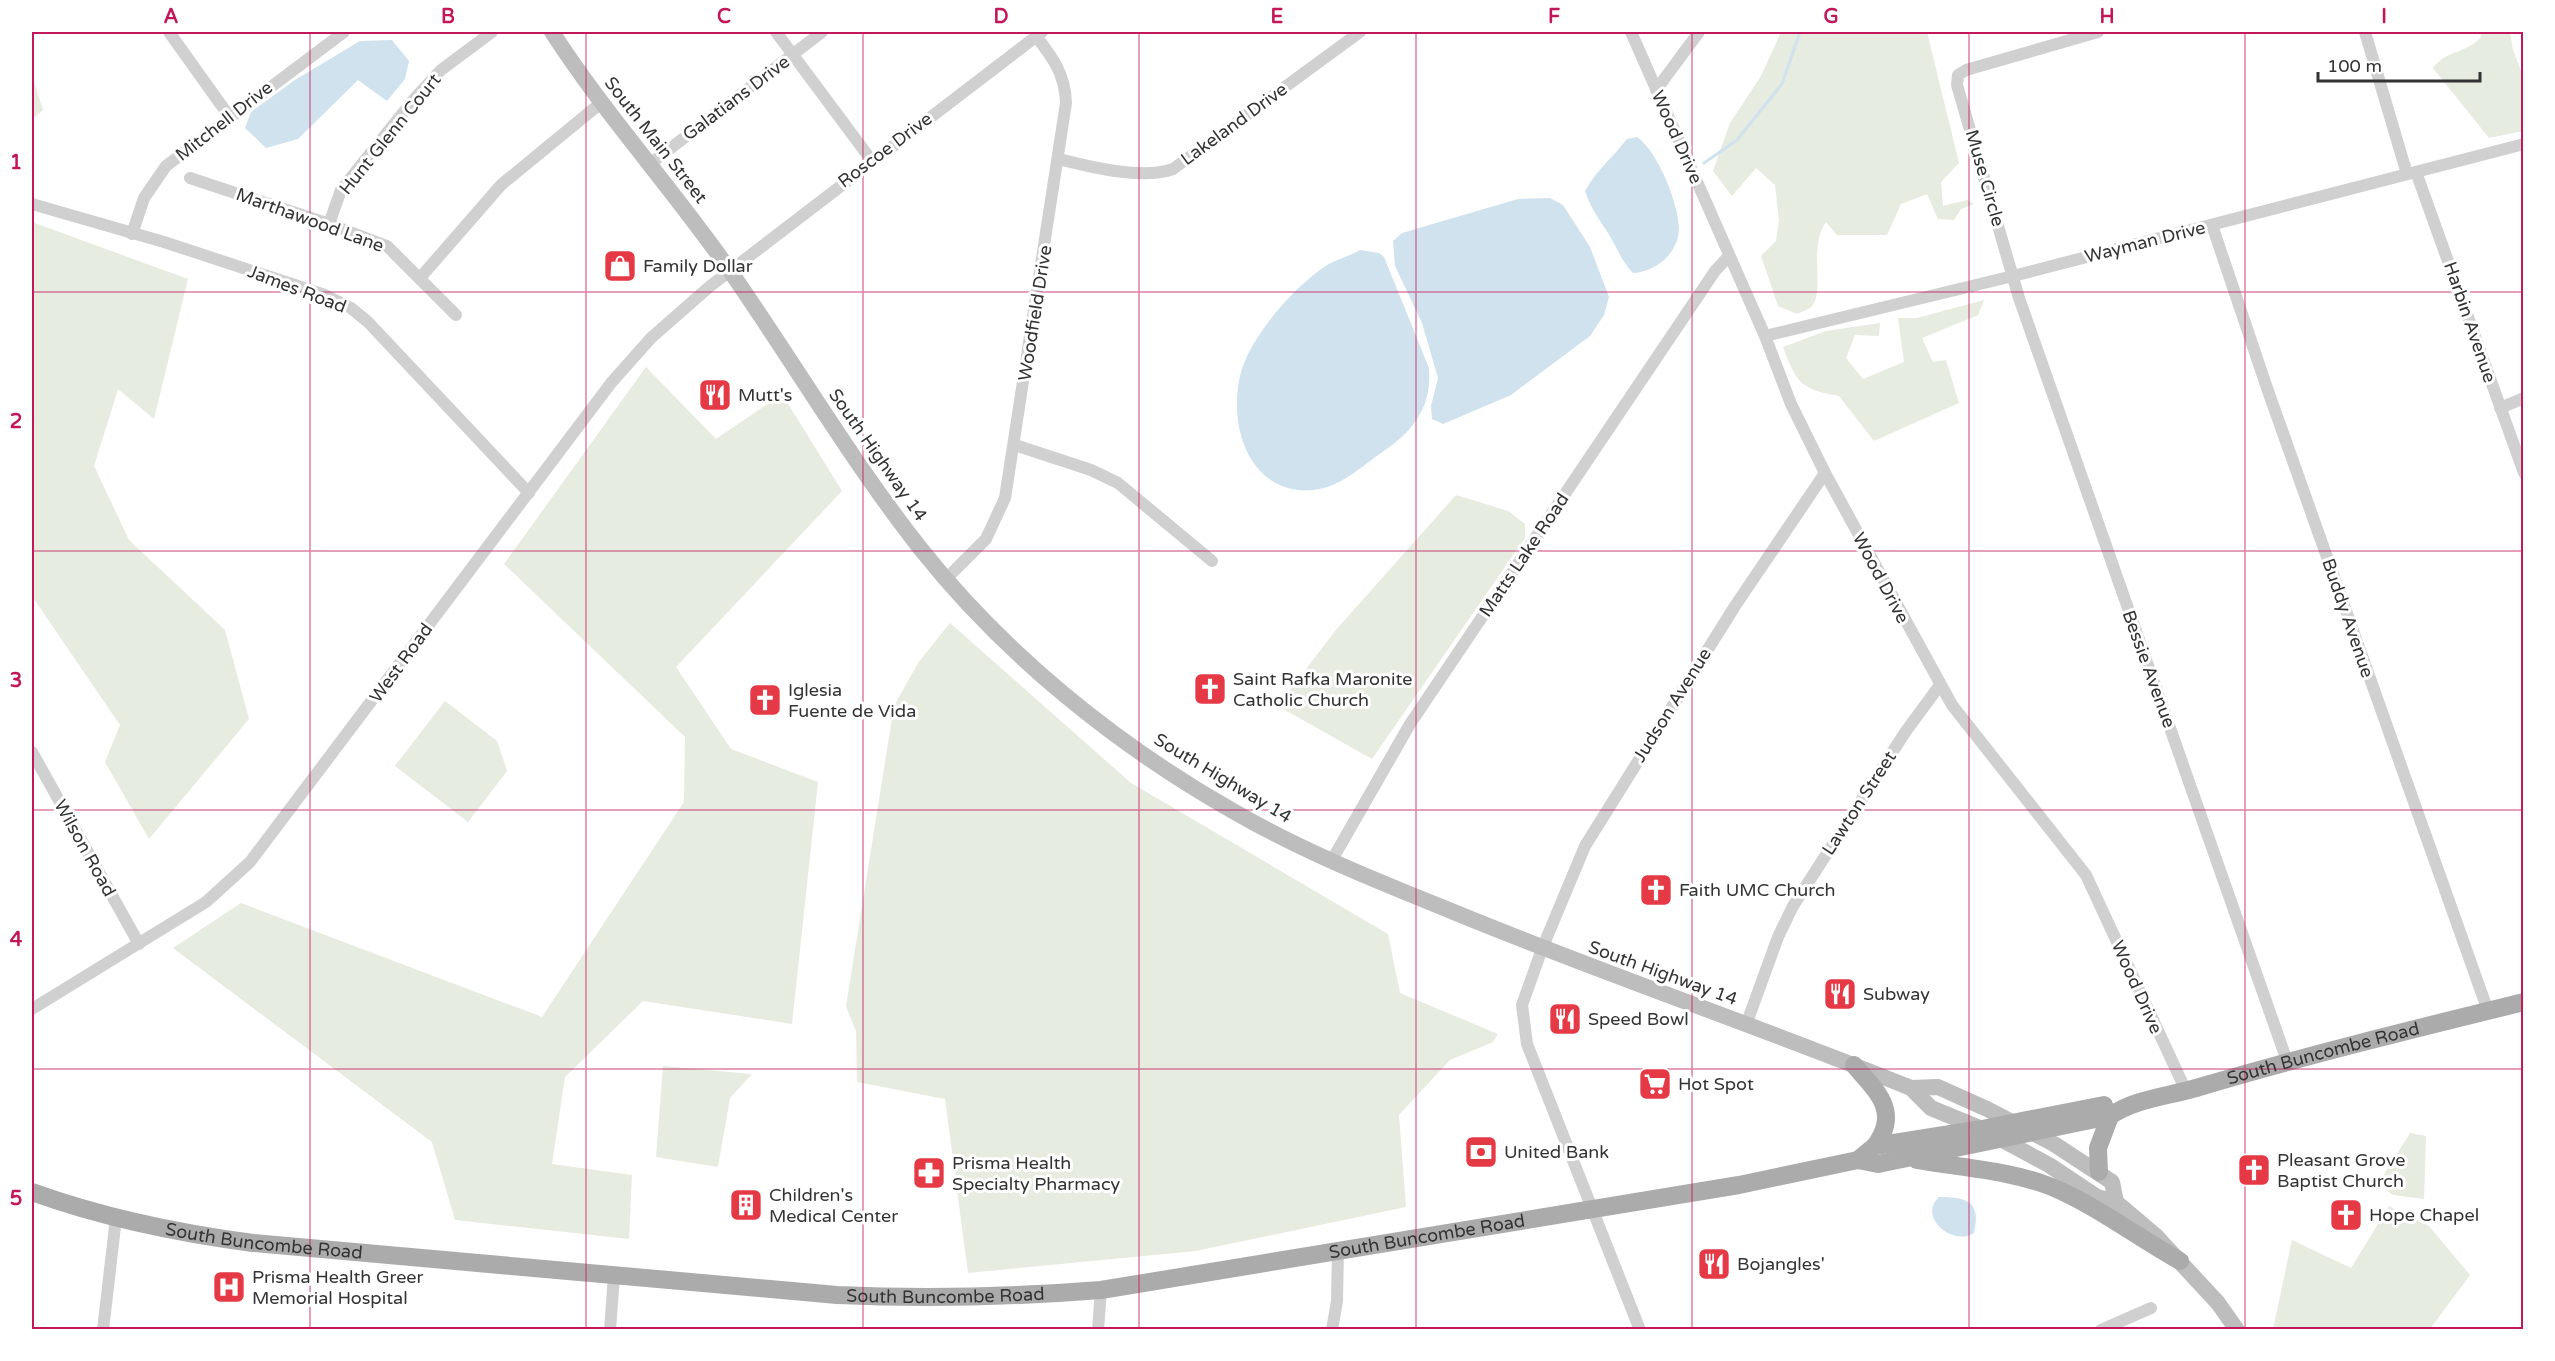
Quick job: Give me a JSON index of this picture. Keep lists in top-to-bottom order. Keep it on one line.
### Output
{"streets":{"main road":["South Main Street","South Highway 14","South Buncombe Road"],"street":["Galatians Drive","Mitchell Drive","Lakeland Drive","Hunt Glenn Court","Wood Drive","Roscoe Drive","Muse Circle","Marthawood Lane","Wayman Drive","James Road","Woodfield Drive","Harbin Avenue","Matts Lake Road","Buddy Avenue","West Road","Bessie Avenue","Judson Avenue","Lawton Street","Wilson Road"]},"crossings":[["Galatians Drive","South Main Street"],["Mitchell Drive","James Road"],["Lakeland Drive","Woodfield Drive"],["Hunt Glenn Court","Marthawood Lane"],["Wood Drive","Wayman Drive"],["Wood Drive","Matts Lake Road"],["Wood Drive","Judson Avenue"],["Wood Drive","Lawton Street"],["Wood Drive","South Buncombe Road"],["South Main Street","Roscoe Drive"],["South Main Street","South Highway 14"],["South Main Street","West Road"],["Roscoe Drive","Woodfield Drive"],["Roscoe Drive","South Highway 14"],["Roscoe Drive","West Road"],["Muse Circle","Wayman Drive"],["Muse Circle","Bessie Avenue"],["Wayman Drive","Harbin Avenue"],["Wayman Drive","Buddy Avenue"],["Wayman Drive","Bessie Avenue"],["James Road","West Road"],["Woodfield Drive","South Highway 14"],["South Highway 14","Matts Lake Road"],["South Highway 14","West Road"],["South Highway 14","Judson Avenue"],["South Highway 14","Lawton Street"],["South Highway 14","South Buncombe Road"],["Buddy Avenue","South Buncombe Road"],["West Road","Wilson Road"],["Bessie Avenue","South Buncombe Road"],["Judson Avenue","South Buncombe Road"]],"places":{"shop":["Family Dollar"],"restaurant":["Mutt's","Subway","Speed Bowl","Bojangles'"],"church":["Saint Rafka Maronite Catholic Church","Iglesia Fuente de Vida","Faith UMC Church","Pleasant Grove Baptist Church","Hope Chapel"],"supermarket":["Hot Spot"],"bank":["United Bank"],"pharmacy":["Prisma Health Specialty Pharmacy"],"building":["Children's Medical Center"],"hospital":["Prisma Health Greer Memorial Hospital"]},"scale_bar":"100 m","grid":{"columns":["A","B","C","D","E","F","G","H","I"],"rows":["1","2","3","4","5"]}}
